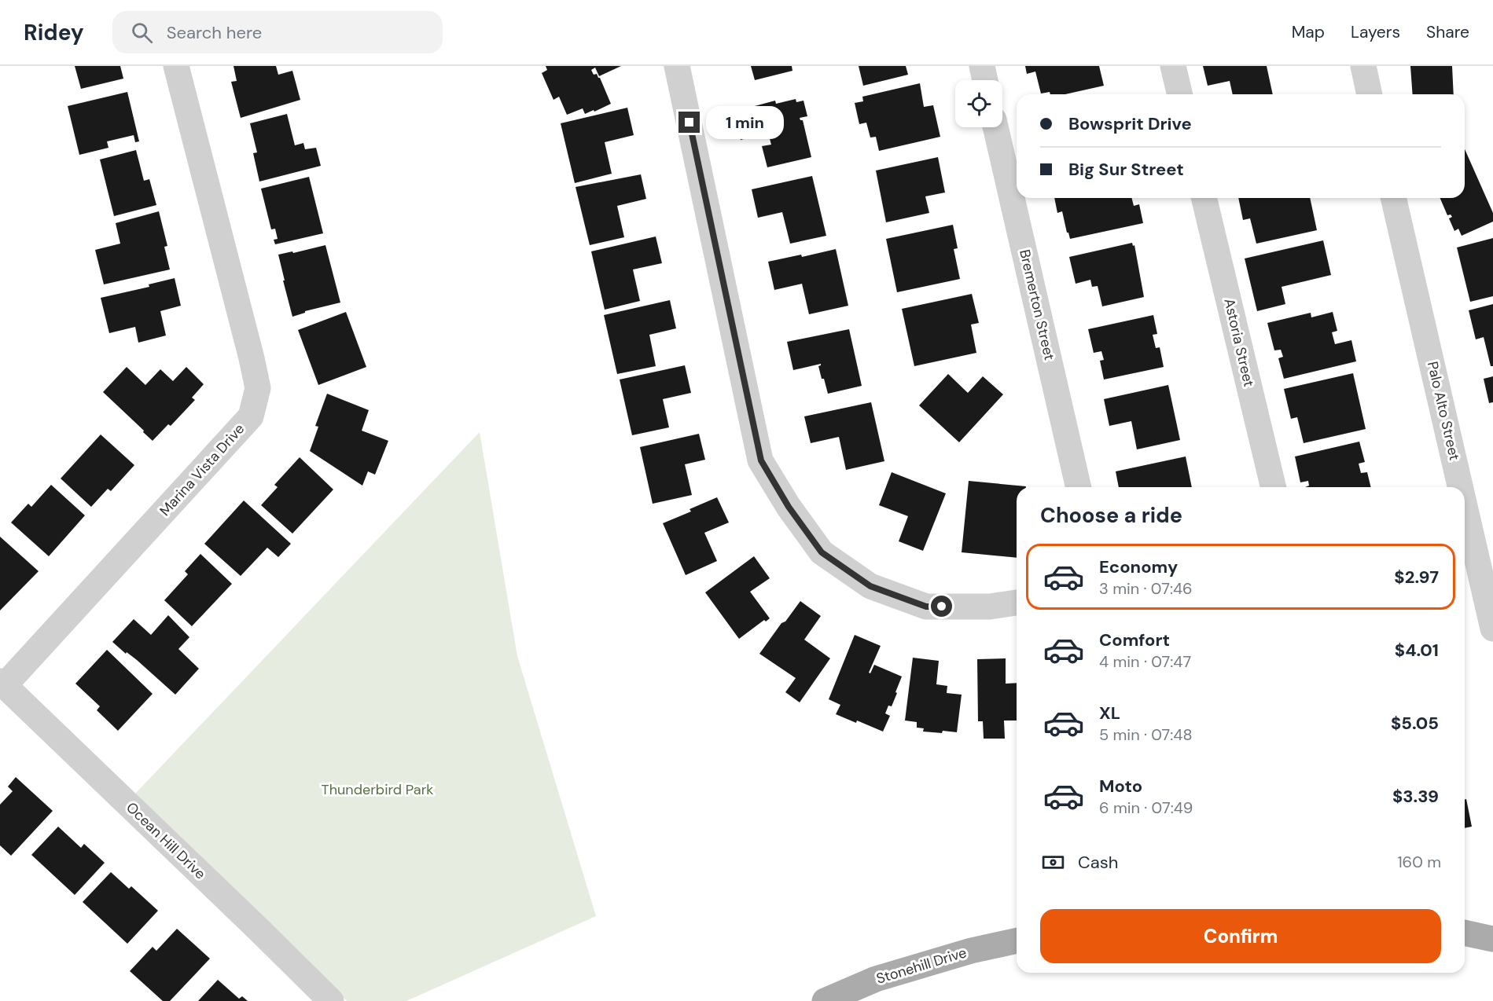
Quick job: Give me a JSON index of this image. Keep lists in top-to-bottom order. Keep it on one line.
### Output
{"streets":{"main road":["Stonehill Drive"],"street":["Bremerton Street","Astoria Street","Palo Alto Street","Marina Vista Drive","Ocean Hill Drive"]},"crossings":[["Marina Vista Drive","Ocean Hill Drive"]],"parks":["Thunderbird Park"],"page":{"header":"Ridey","search":"Search here","nav":["Map","Layers","Share"],"banner":["Bowsprit Drive","Big Sur Street"],"bubble":"1 min","heading":"Choose a ride","list":[{"name":"Economy","note":"3 min · 07:46","value":"$2.97"},{"name":"Comfort","note":"4 min · 07:47","value":"$4.01"},{"name":"XL","note":"5 min · 07:48","value":"$5.05"},{"name":"Moto","note":"6 min · 07:49","value":"$3.39"}],"pay":["Cash","160 m"],"buttons":"Confirm"}}
